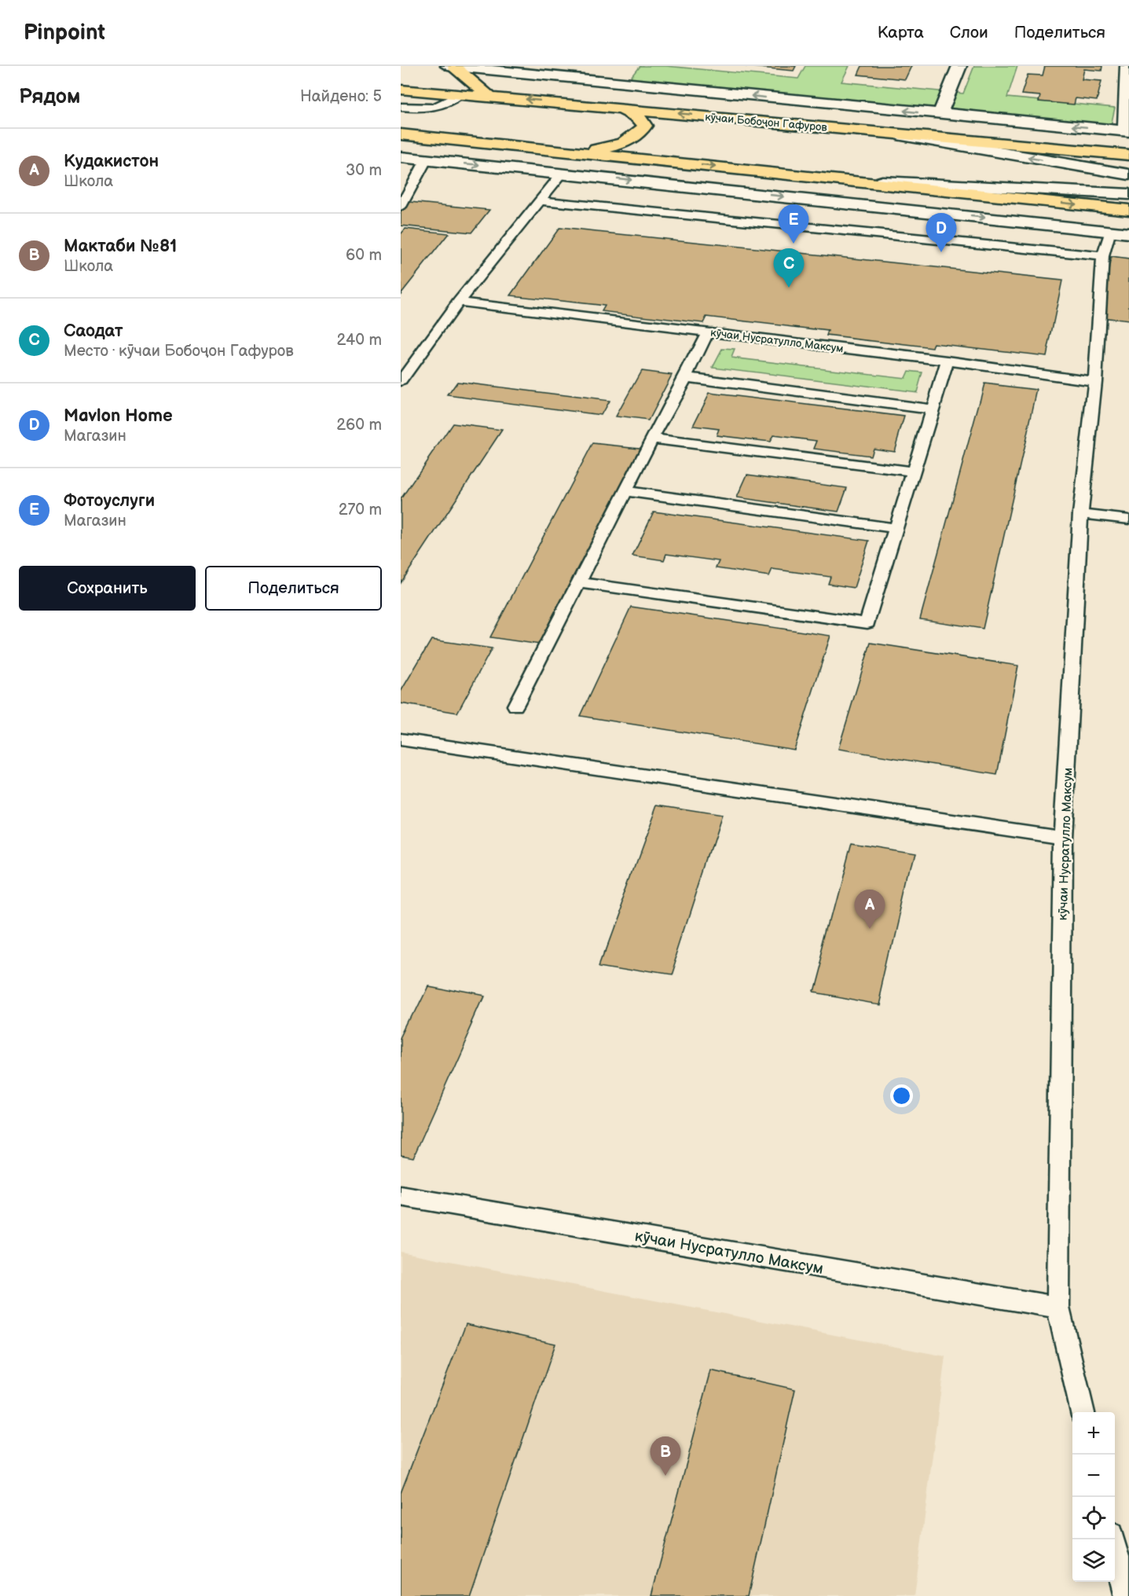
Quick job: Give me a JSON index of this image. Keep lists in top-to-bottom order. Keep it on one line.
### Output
{"streets":{"main road":["кӯчаи Бобоҷон Гафуров"],"lane":["кӯчаи Нусратулло Максум"]},"page":{"header":"Pinpoint","nav":["Карта","Слои","Поделиться"],"heading":["Рядом","Найдено: 5"],"list":[{"mark":"A","name":"Кудакистон","note":"Школа","value":"30 m"},{"mark":"B","name":"Мактаби №81","note":"Школа","value":"60 m"},{"mark":"C","name":"Саодат","note":"Место · кӯчаи Бобоҷон Гафуров","value":"240 m"},{"mark":"D","name":"Mavlon Home","note":"Магазин","value":"260 m"},{"mark":"E","name":"Фотоуслуги","note":"Магазин","value":"270 m"}],"pins":["E","D","C","A","B"],"buttons":["Сохранить","Поделиться"],"map_buttons":["+","−"]}}
